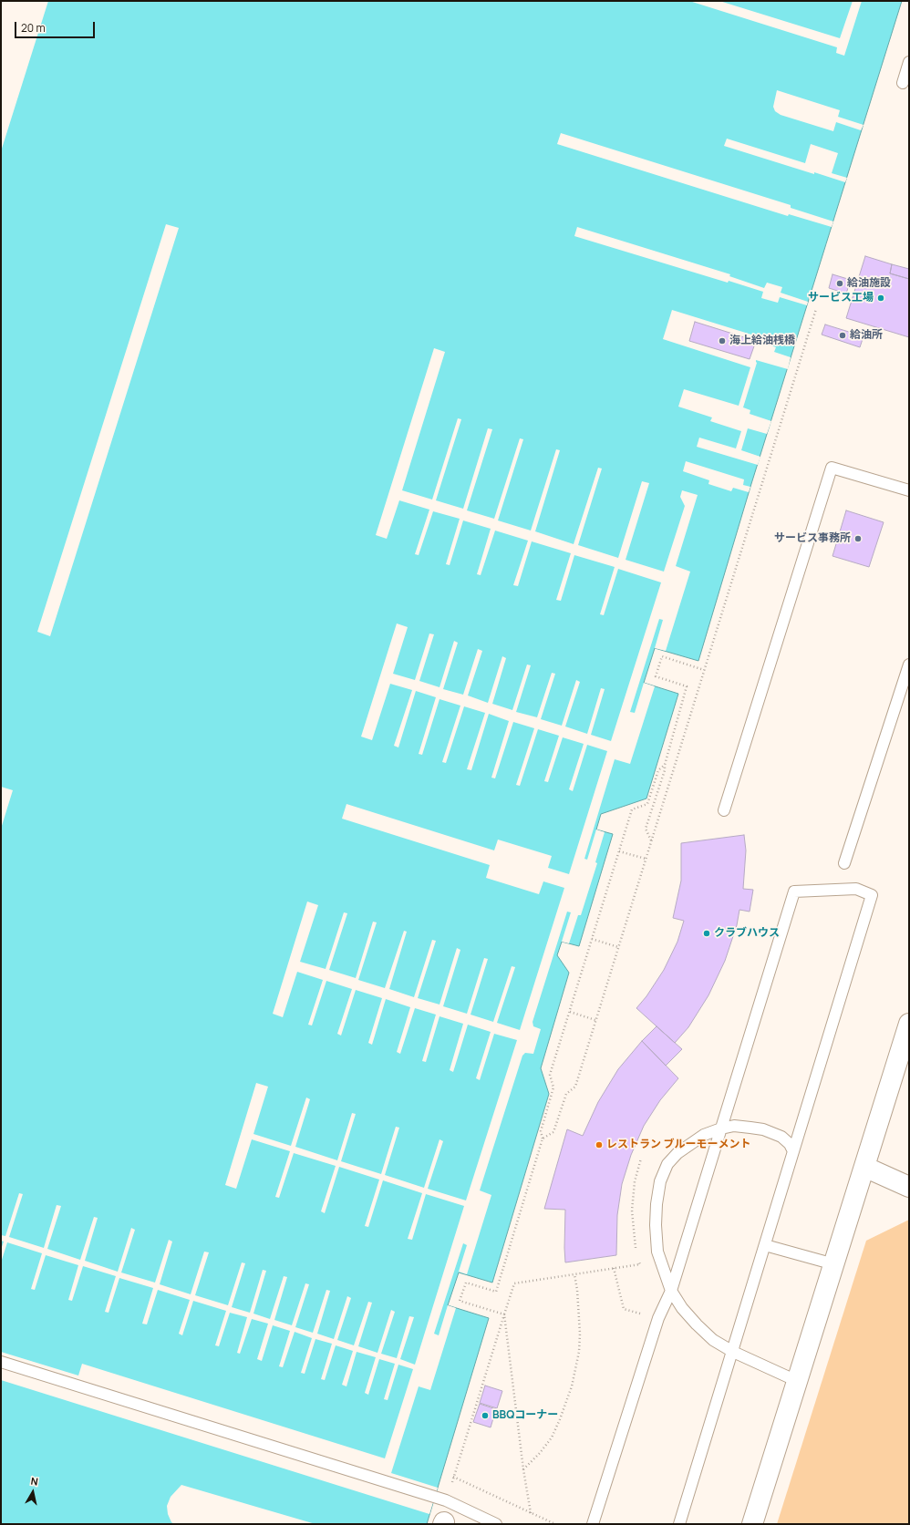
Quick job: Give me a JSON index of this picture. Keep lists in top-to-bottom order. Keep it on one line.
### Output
{"places":["給油施設","サービス工場","給油所","海上給油桟橋","サービス事務所","クラブハウス","レストラン ブルーモーメント","BBQコーナー"],"scale_bar":"20 m","north":"top"}
